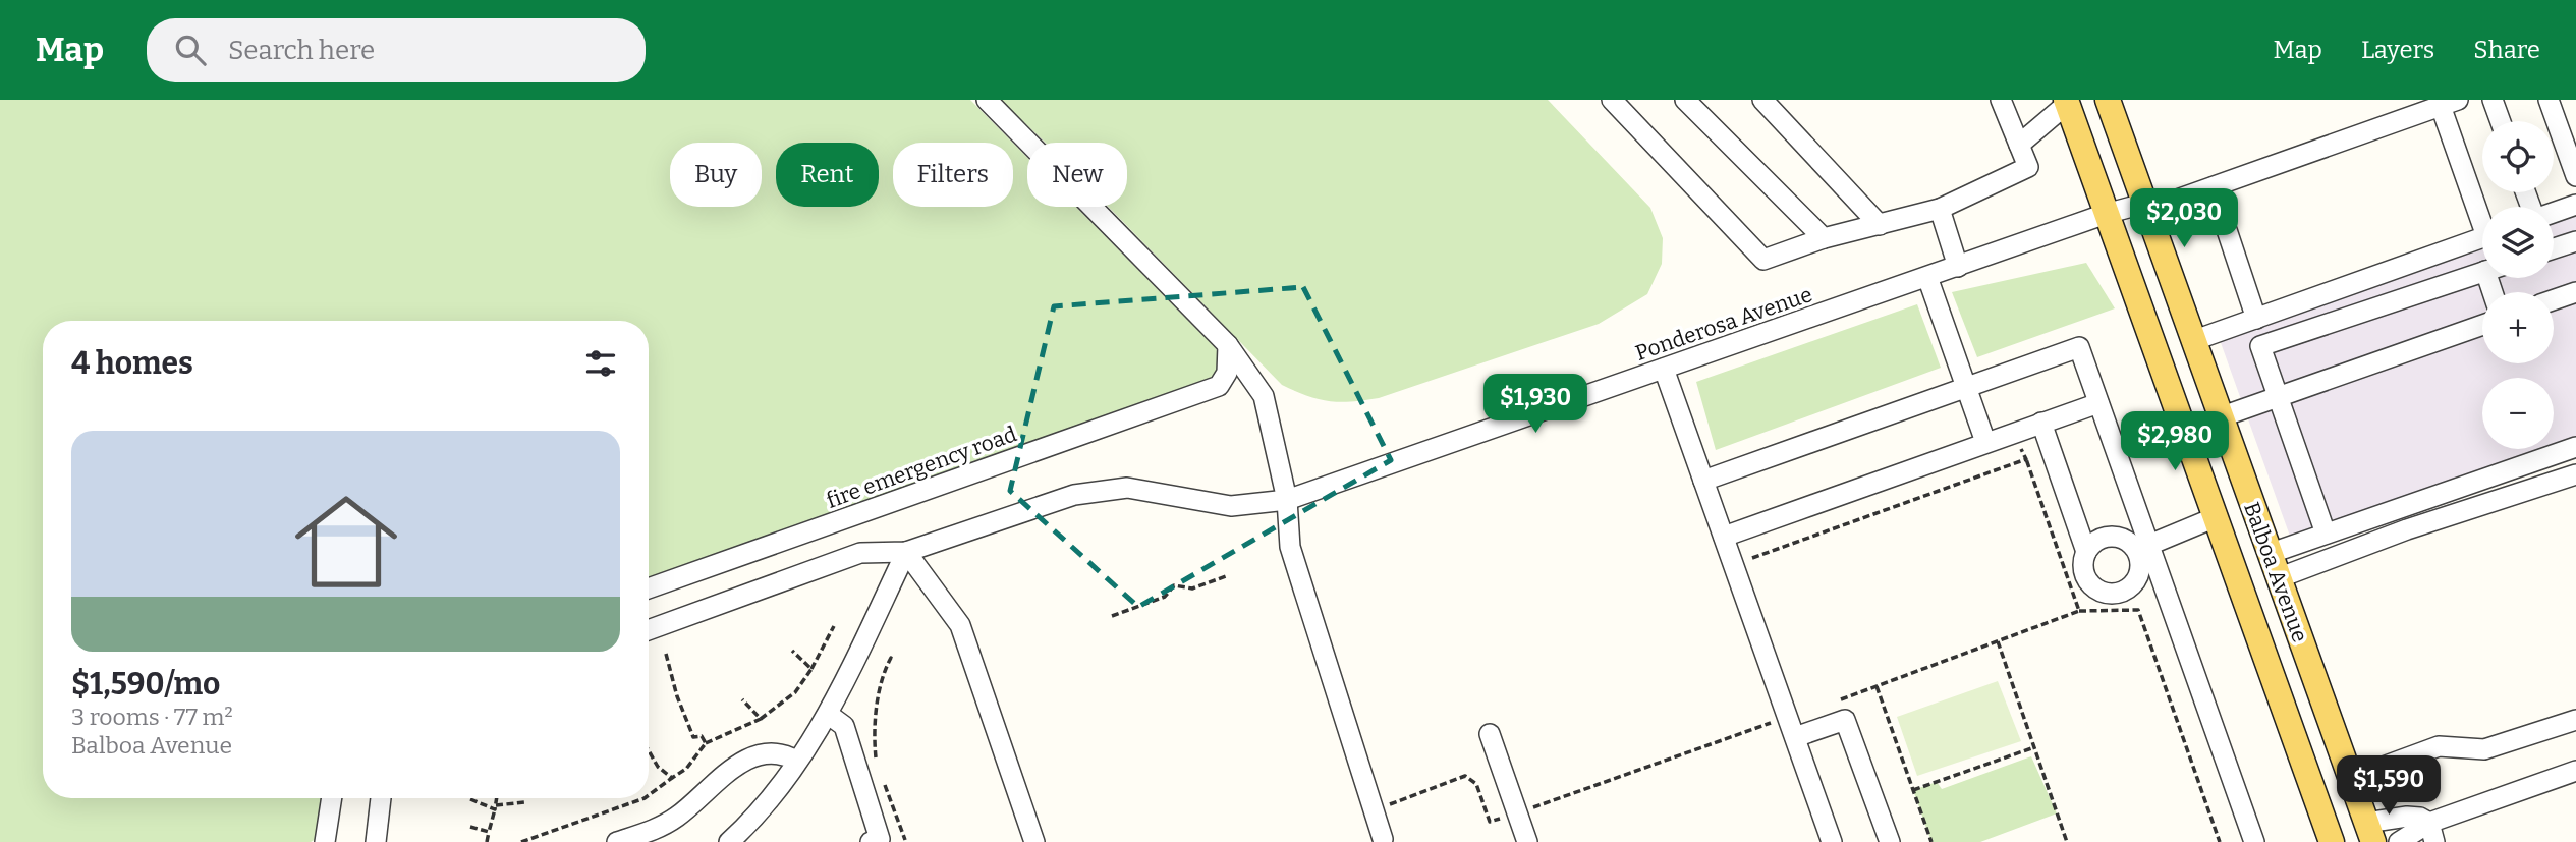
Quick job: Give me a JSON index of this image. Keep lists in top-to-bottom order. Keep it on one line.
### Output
{"streets":{"main road":["Balboa Avenue"],"street":["Ponderosa Avenue","fire emergency road"]},"crossings":[["Ponderosa Avenue","Balboa Avenue"]],"page":{"header":"Map","search":"Search here","nav":["Map","Layers","Share"],"map_buttons":["+","−"],"chip":["Buy","Rent","Filters","New"],"price":["$2,030","$1,930","$2,980","$1,590"],"heading":"4 homes","list":[{"name":"$1,590/mo","note":"3 rooms · 77 m² · Balboa Avenue"}]}}
